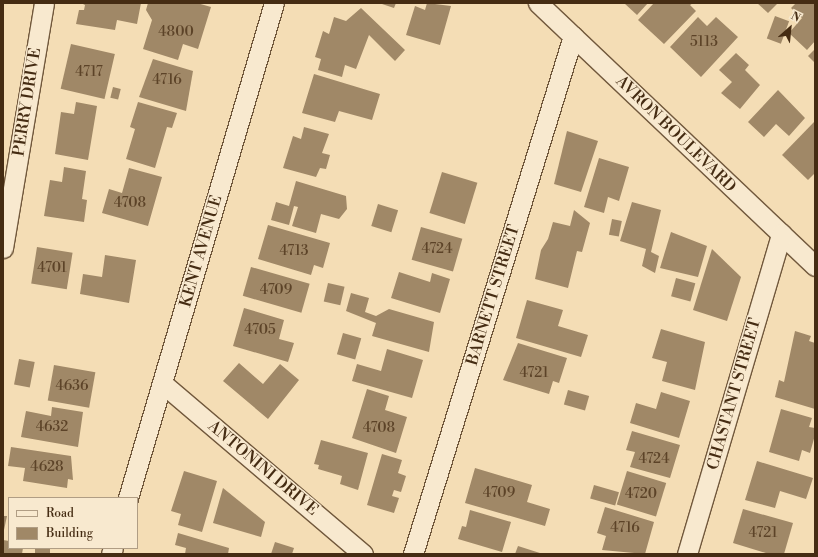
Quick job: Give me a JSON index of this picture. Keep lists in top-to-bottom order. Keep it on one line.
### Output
{"streets":{"street":["PERRY DRIVE","AVRON BOULEVARD","KENT AVENUE","BARNETT STREET","CHASTANT STREET","ANTONINI DRIVE"]},"crossings":[["AVRON BOULEVARD","BARNETT STREET"],["AVRON BOULEVARD","CHASTANT STREET"],["KENT AVENUE","ANTONINI DRIVE"]],"house_numbers":["4800","5113","4717","4716","4708","4724","4713","4701","4709","4705","4721","4636","4632","4708","4724","4628","4709","4720","4716","4721"],"legend":["Road","Building"],"north":"top right"}
